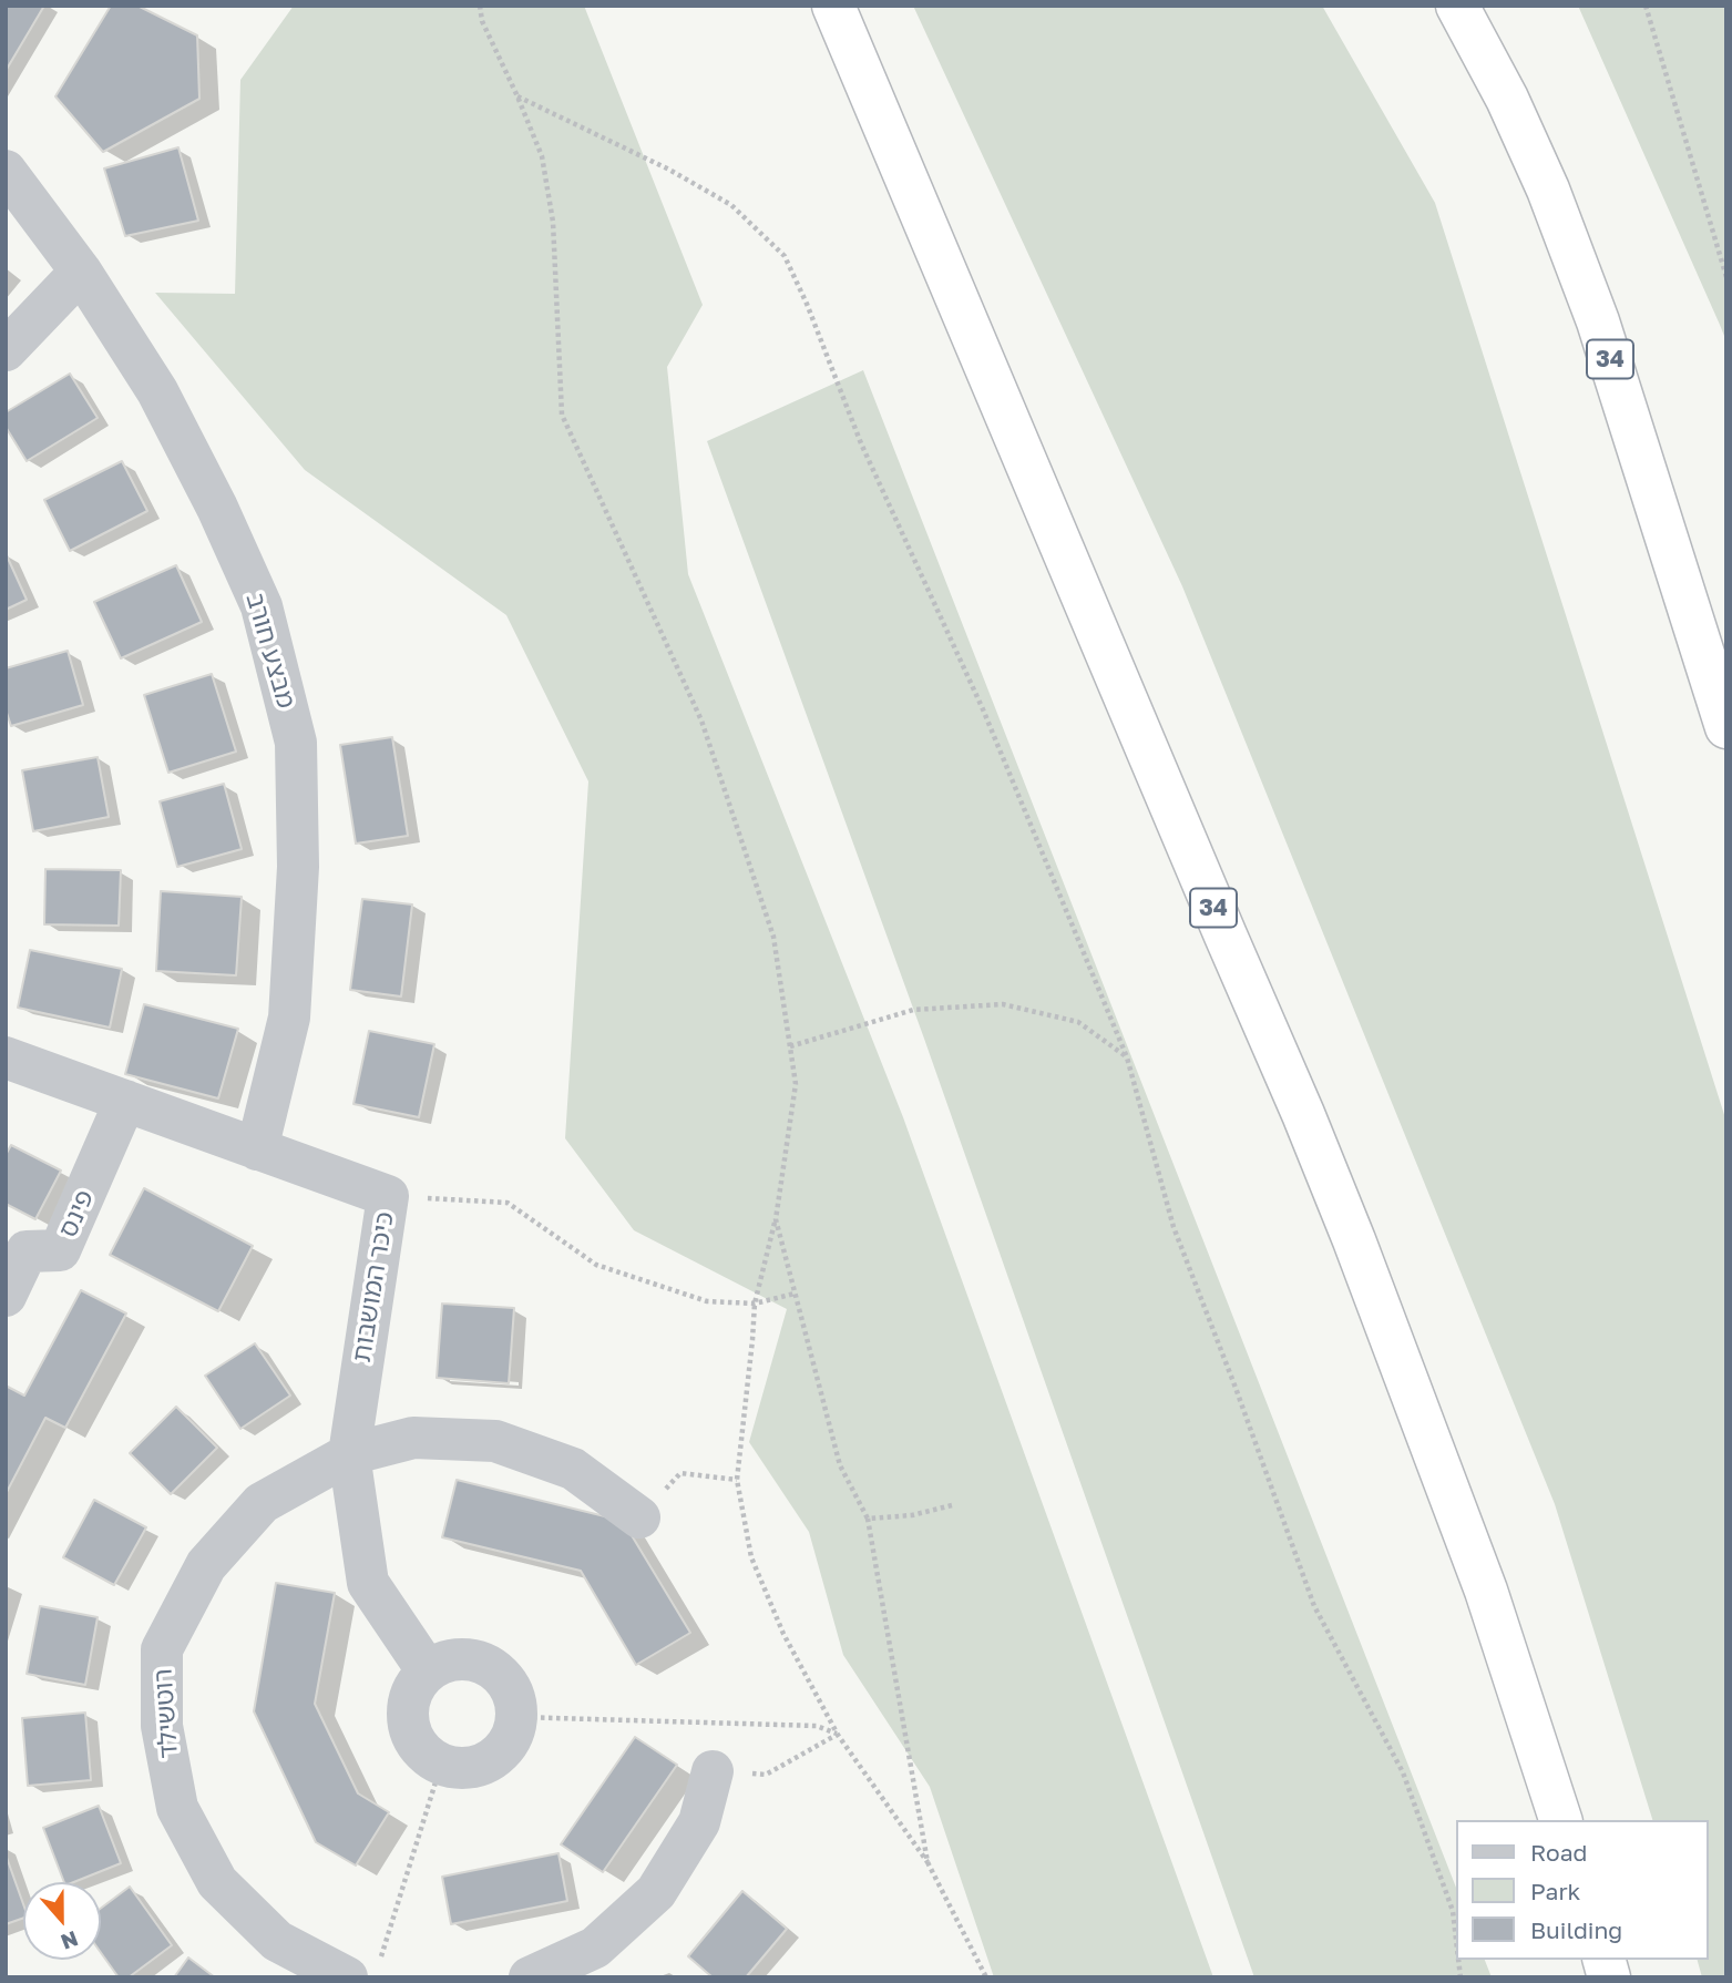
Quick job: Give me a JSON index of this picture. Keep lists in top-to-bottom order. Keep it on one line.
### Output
{"streets":{"highway":["34"],"street":["מבצע חורב","פינס","כיכר המושבות","רוטשילד"]},"crossings":[["מבצע חורב","כיכר המושבות"],["פינס","כיכר המושבות"],["כיכר המושבות","רוטשילד"]],"legend":["Road","Park","Building"],"north":"bottom"}
